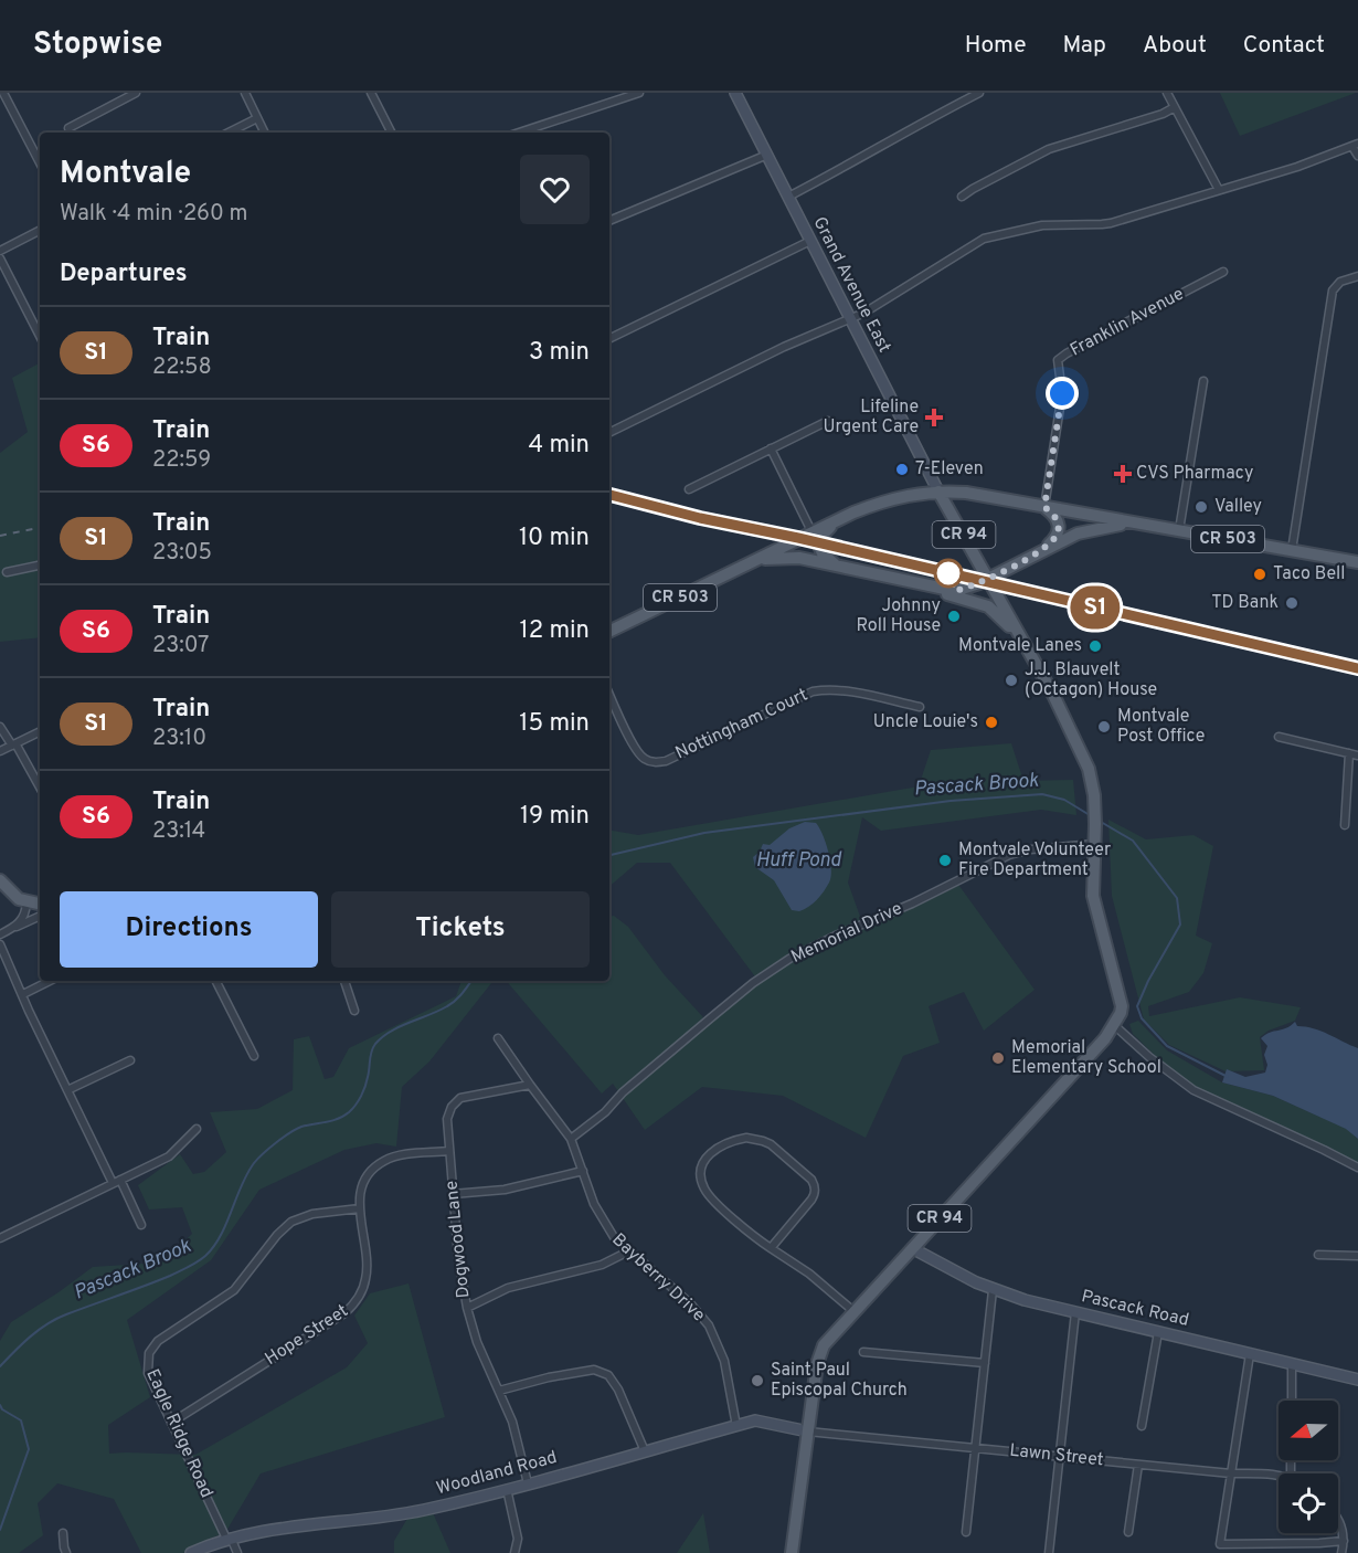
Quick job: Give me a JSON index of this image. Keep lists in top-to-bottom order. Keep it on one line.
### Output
{"streets":{"main road":["CR 94","CR 503"],"street":["Grand Avenue East","Franklin Avenue","Nottingham Court","Memorial Drive","Dogwood Lane","Bayberry Drive","Pascack Road","Hope Street","Eagle Ridge Road","Lawn Street","Woodland Road"]},"crossings":[["Grand Avenue East","CR 94"],["Grand Avenue East","CR 503"],["Franklin Avenue","CR 503"],["CR 94","CR 503"],["CR 94","Memorial Drive"],["CR 94","Pascack Road"],["CR 94","Lawn Street"],["CR 94","Woodland Road"],["Memorial Drive","Bayberry Drive"],["Dogwood Lane","Bayberry Drive"],["Dogwood Lane","Hope Street"],["Dogwood Lane","Woodland Road"],["Bayberry Drive","Woodland Road"],["Hope Street","Eagle Ridge Road"],["Eagle Ridge Road","Woodland Road"],["Lawn Street","Woodland Road"]],"water":["Pascack Brook","Huff Pond"],"places":{"health":["Lifeline Urgent Care","CVS Pharmacy"],"other":["7-Eleven","Valley","Taco Bell","TD Bank","Johnny Roll House","Montvale Lanes","J.J. Blauvelt (Octagon) House","Uncle Louie's","Montvale Post Office","Montvale Volunteer Fire Department","Memorial Elementary School","Saint Paul Episcopal Church"]},"north":"left","page":{"header":"Stopwise","nav":["Home","Map","About","Contact"],"on_map":"S1","heading":[["Montvale","Walk · 4 min · 260 m"],"Departures"],"list":[{"mark":"S1","name":"Train","note":"22:58","value":"3 min"},{"mark":"S6","name":"Train","note":"22:59","value":"4 min"},{"mark":"S1","name":"Train","note":"23:05","value":"10 min"},{"mark":"S6","name":"Train","note":"23:07","value":"12 min"},{"mark":"S1","name":"Train","note":"23:10","value":"15 min"},{"mark":"S6","name":"Train","note":"23:14","value":"19 min"}],"buttons":["Directions","Tickets"]}}
